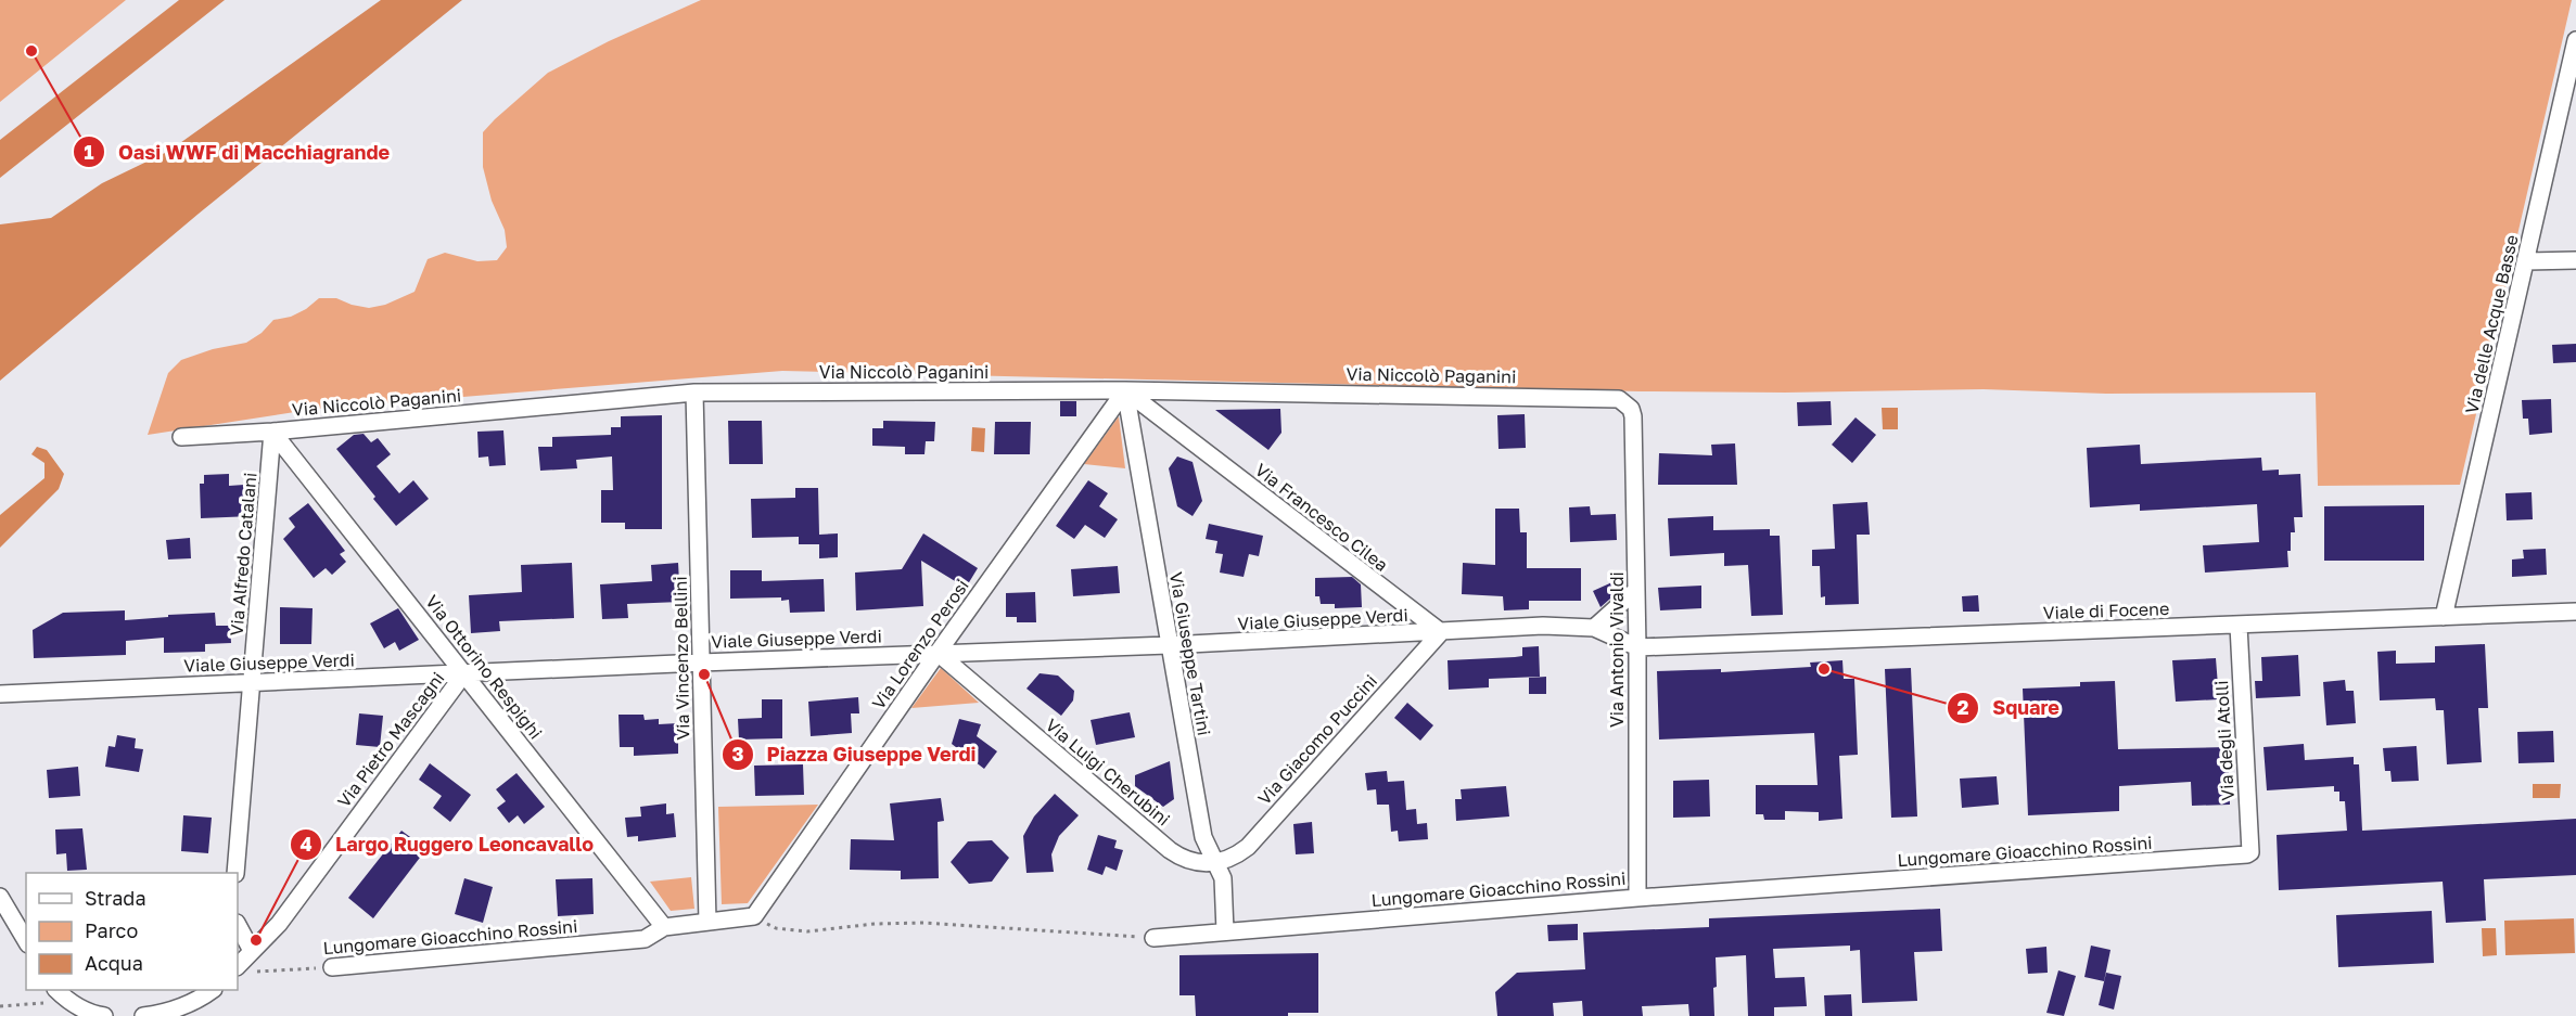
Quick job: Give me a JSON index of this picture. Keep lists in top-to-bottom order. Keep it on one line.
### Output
{"streets":{"street":["Via delle Acque Basse","Via Niccolò Paganini","Via Francesco Cilea","Via Alfredo Catalani","Viale di Focene","Viale Giuseppe Verdi","Via Lorenzo Perosi","Via Antonio Vivaldi","Via Giuseppe Tartini","Via Vincenzo Bellini","Via Ottorino Respighi","Via Pietro Mascagni","Via Giacomo Puccini","Via degli Atolli","Via Luigi Cherubini","Lungomare Gioacchino Rossini"]},"crossings":[["Via delle Acque Basse","Viale di Focene"],["Via Niccolò Paganini","Via Francesco Cilea"],["Via Niccolò Paganini","Via Alfredo Catalani"],["Via Niccolò Paganini","Via Lorenzo Perosi"],["Via Niccolò Paganini","Via Antonio Vivaldi"],["Via Niccolò Paganini","Via Giuseppe Tartini"],["Via Niccolò Paganini","Via Vincenzo Bellini"],["Via Niccolò Paganini","Via Ottorino Respighi"],["Via Francesco Cilea","Viale Giuseppe Verdi"],["Via Francesco Cilea","Via Lorenzo Perosi"],["Via Francesco Cilea","Via Giuseppe Tartini"],["Via Francesco Cilea","Via Giacomo Puccini"],["Via Alfredo Catalani","Viale Giuseppe Verdi"],["Via Alfredo Catalani","Via Ottorino Respighi"],["Viale di Focene","Via Antonio Vivaldi"],["Viale di Focene","Via degli Atolli"],["Viale Giuseppe Verdi","Via Lorenzo Perosi"],["Viale Giuseppe Verdi","Via Giuseppe Tartini"],["Viale Giuseppe Verdi","Via Vincenzo Bellini"],["Viale Giuseppe Verdi","Via Ottorino Respighi"],["Viale Giuseppe Verdi","Via Pietro Mascagni"],["Viale Giuseppe Verdi","Via Giacomo Puccini"],["Viale Giuseppe Verdi","Via Luigi Cherubini"],["Via Lorenzo Perosi","Via Giuseppe Tartini"],["Via Lorenzo Perosi","Via Luigi Cherubini"],["Via Lorenzo Perosi","Lungomare Gioacchino Rossini"],["Via Antonio Vivaldi","Lungomare Gioacchino Rossini"],["Via Giuseppe Tartini","Via Giacomo Puccini"],["Via Giuseppe Tartini","Via Luigi Cherubini"],["Via Giuseppe Tartini","Lungomare Gioacchino Rossini"],["Via Vincenzo Bellini","Lungomare Gioacchino Rossini"],["Via Ottorino Respighi","Via Pietro Mascagni"],["Via Ottorino Respighi","Lungomare Gioacchino Rossini"],["Via Pietro Mascagni","Lungomare Gioacchino Rossini"],["Via Giacomo Puccini","Via Luigi Cherubini"],["Via degli Atolli","Lungomare Gioacchino Rossini"]],"places":["Oasi WWF di Macchiagrande","Square","Piazza Giuseppe Verdi","Largo Ruggero Leoncavallo"],"legend":["Strada","Parco","Acqua"]}
